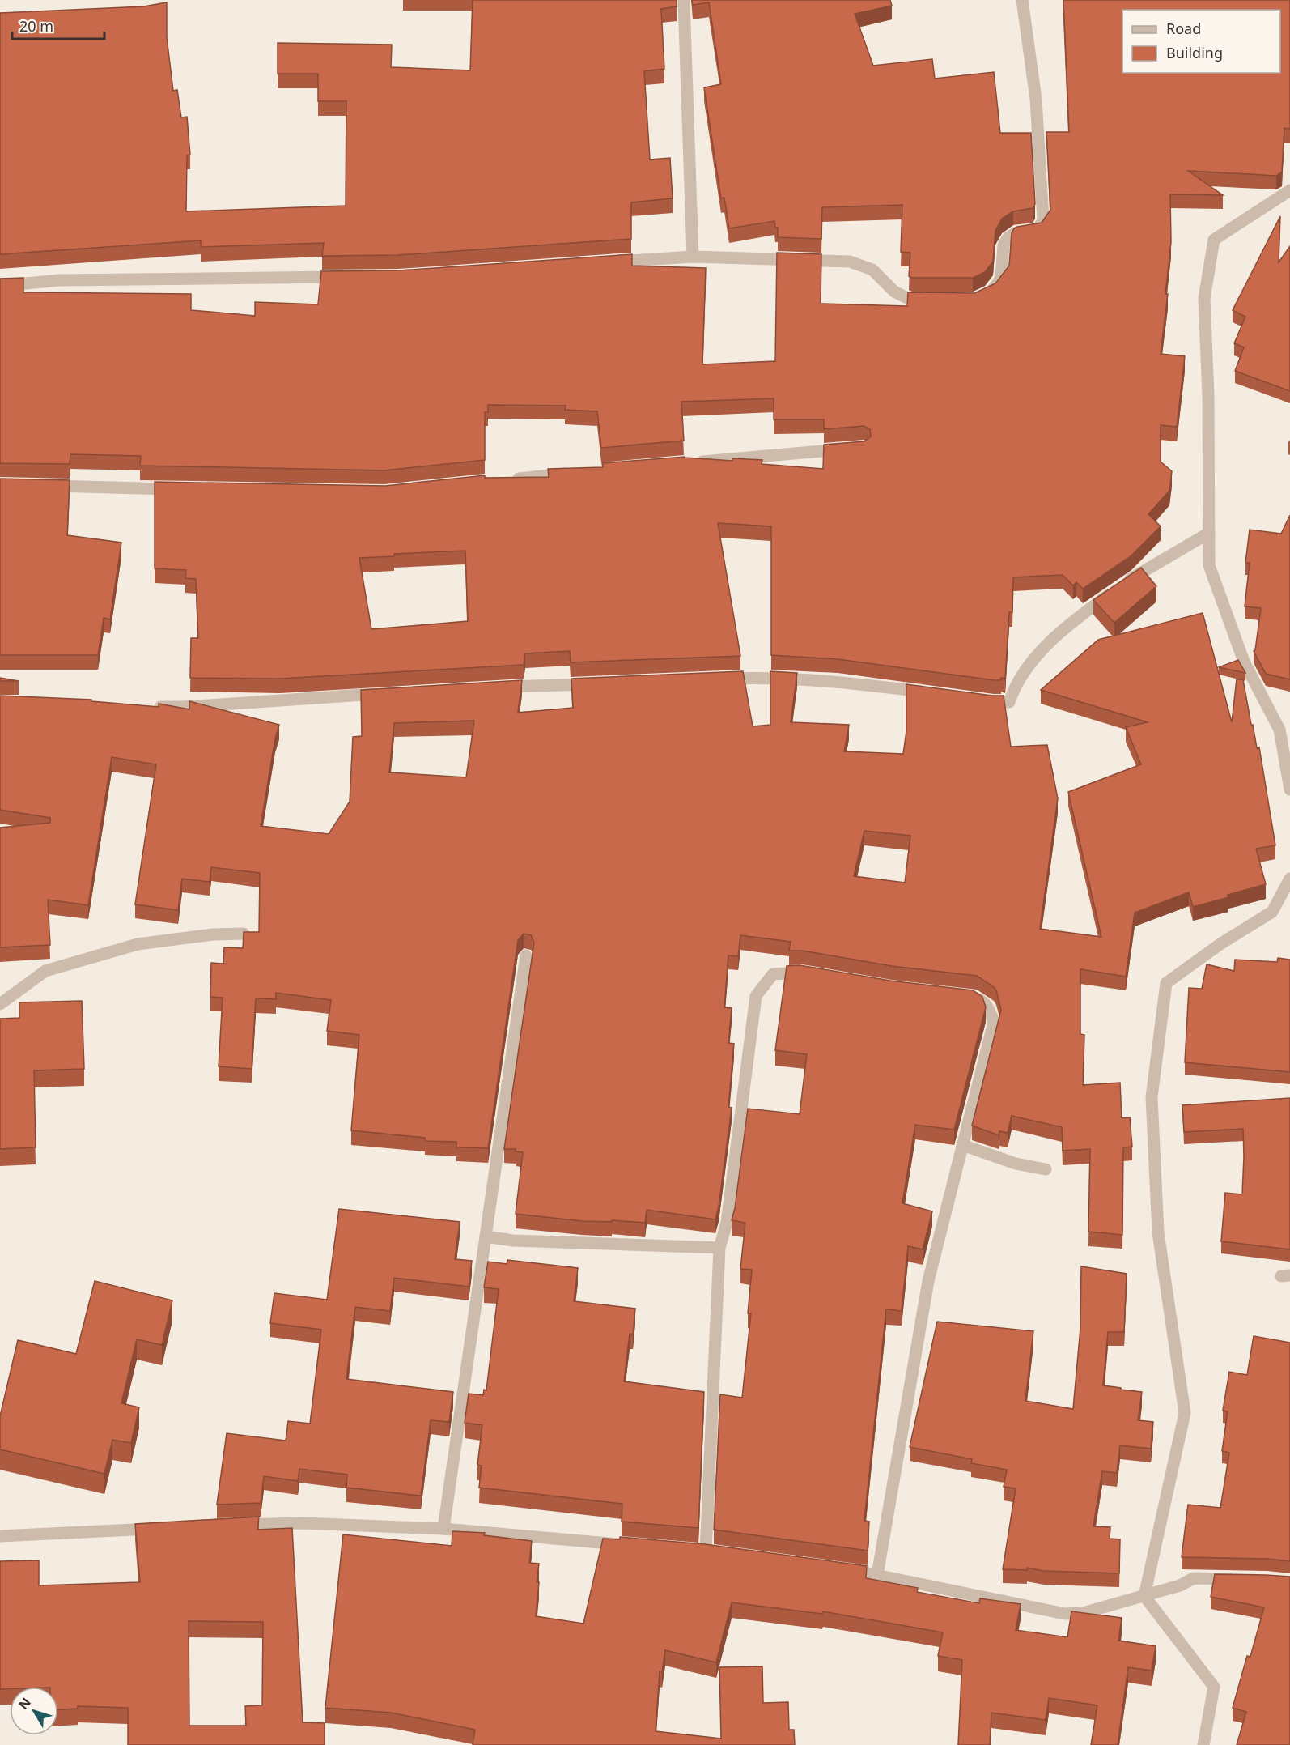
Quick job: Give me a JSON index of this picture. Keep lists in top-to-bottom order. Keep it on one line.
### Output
{"legend":["Road","Building"],"scale_bar":"20 m","north":"top left"}
